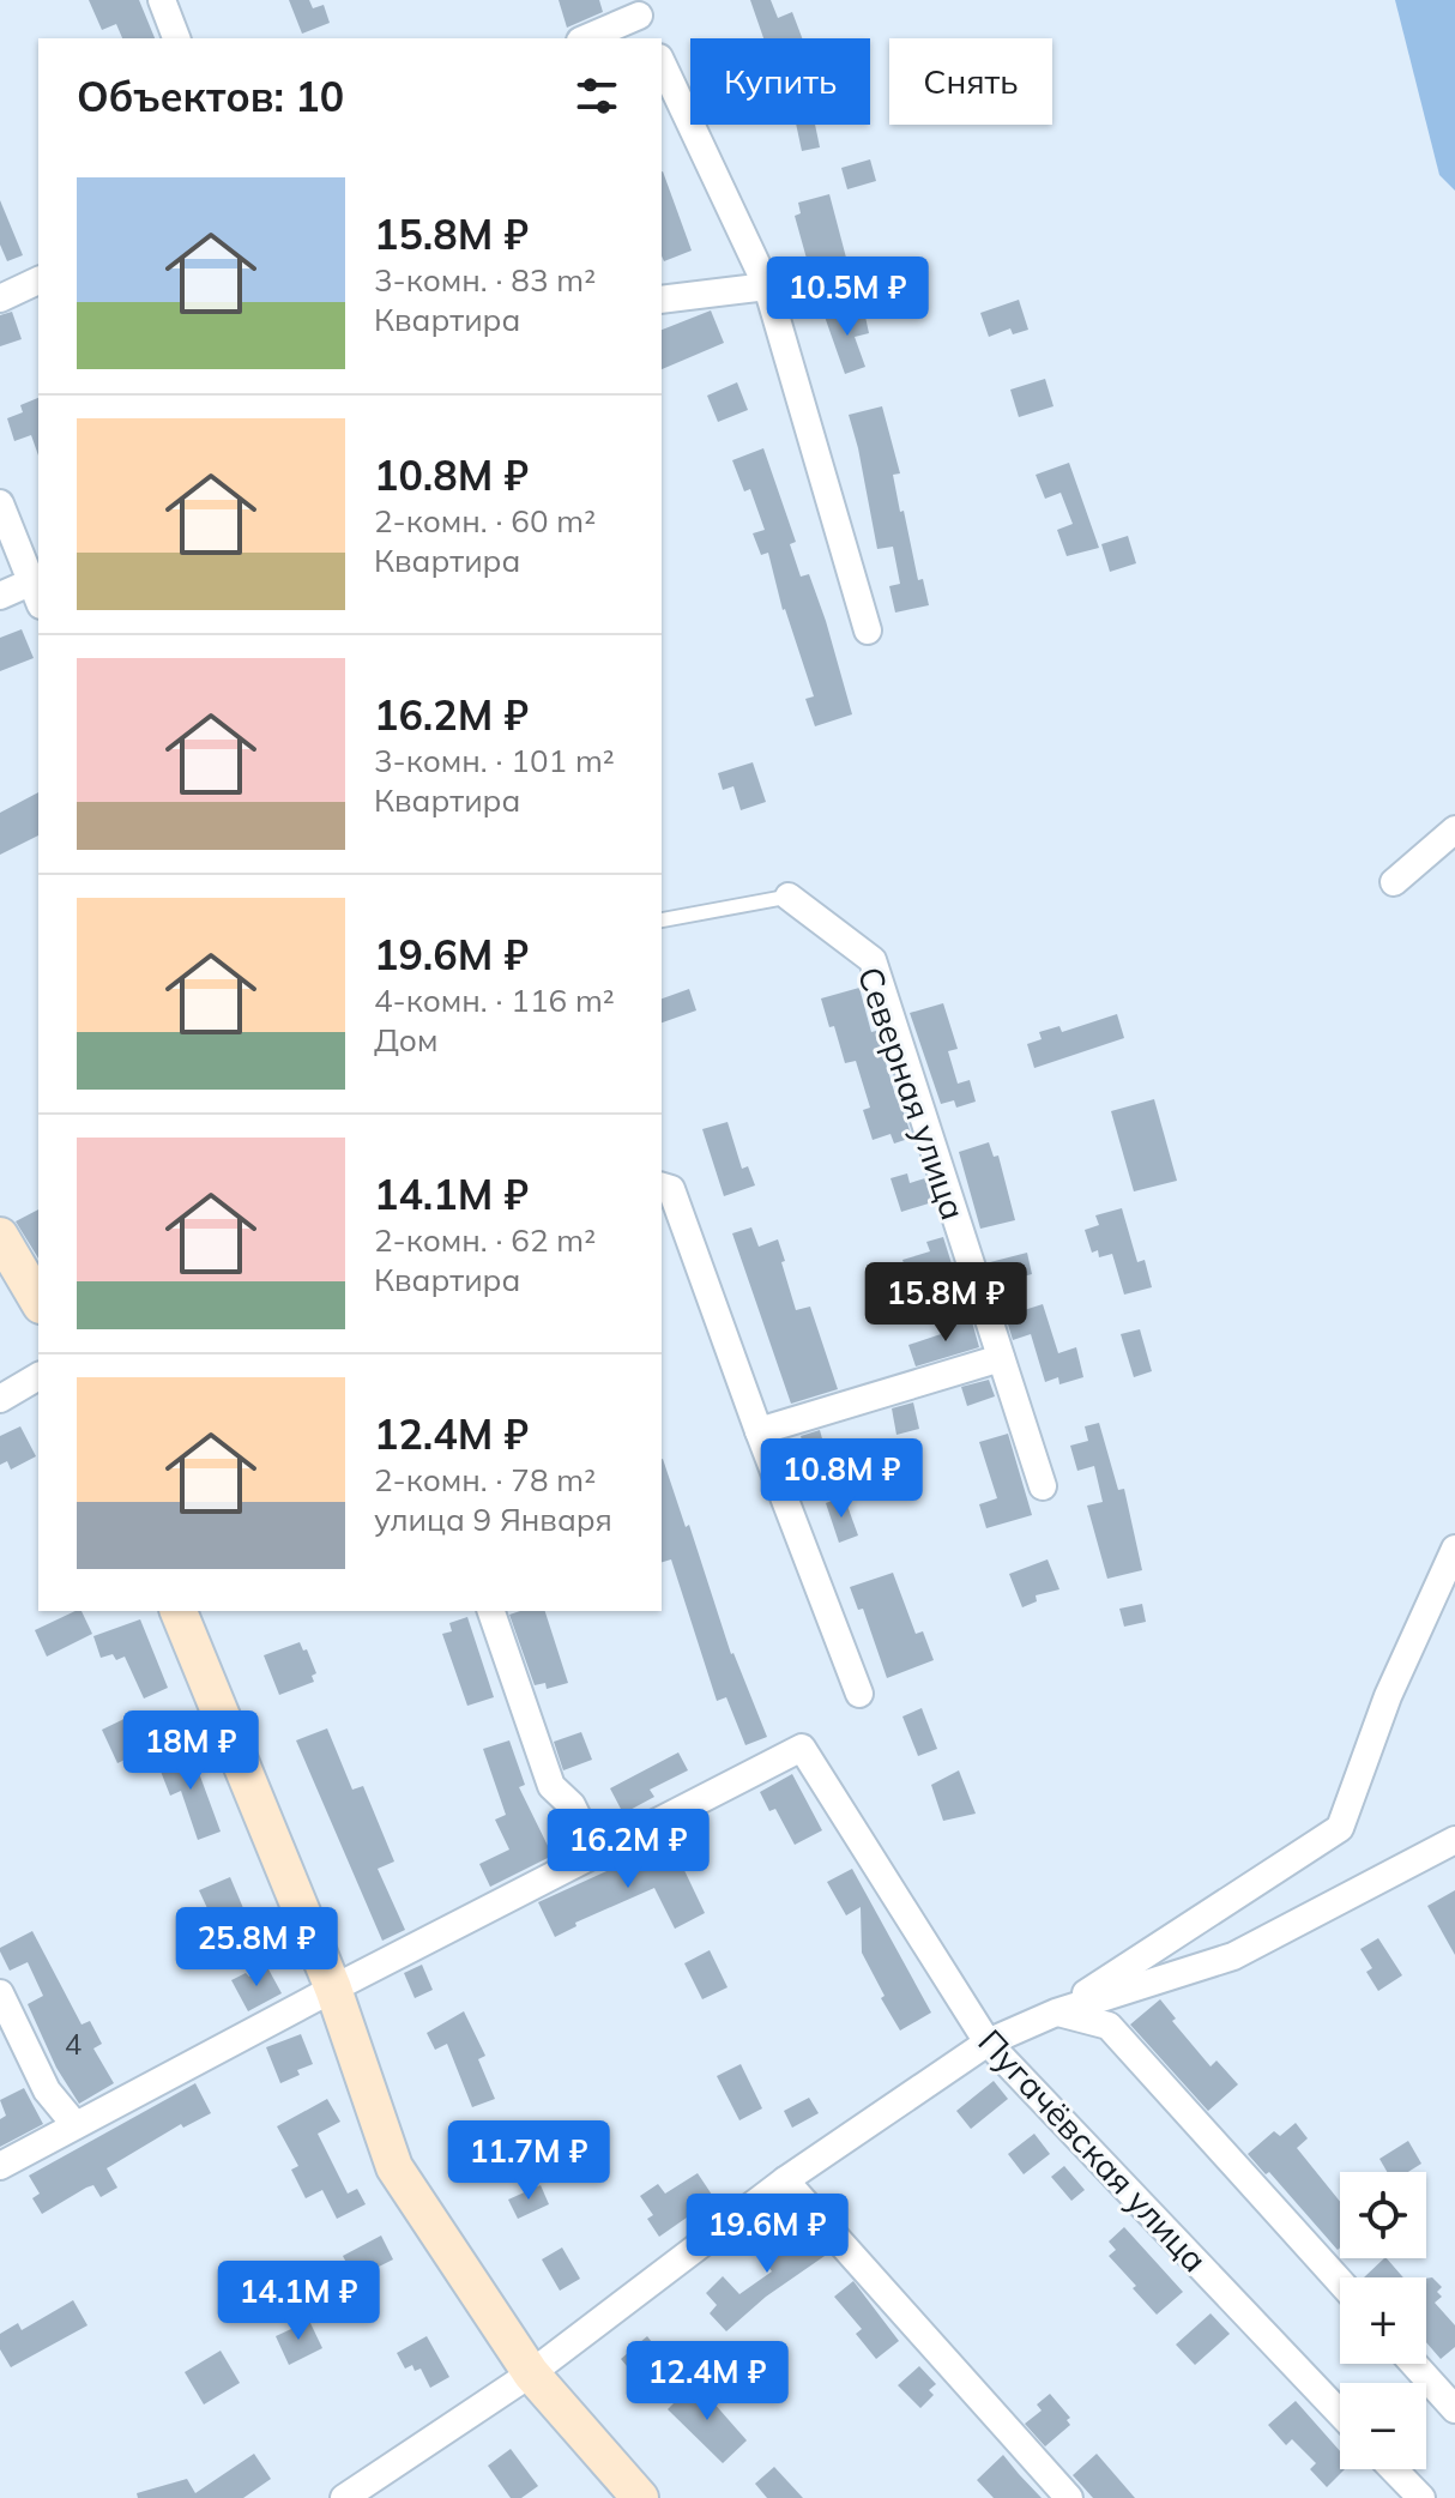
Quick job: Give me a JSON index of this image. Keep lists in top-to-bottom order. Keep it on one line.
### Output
{"streets":{"street":["Северная улица","Пугачёвская улица"]},"house_numbers":["4"],"page":{"chip":["Купить","Снять"],"heading":"Объектов: 10","list":[{"name":"15.8M ₽","note":"3-комн. · 83 m² · Квартира"},{"name":"10.8M ₽","note":"2-комн. · 60 m² · Квартира"},{"name":"16.2M ₽","note":"3-комн. · 101 m² · Квартира"},{"name":"19.6M ₽","note":"4-комн. · 116 m² · Дом"},{"name":"14.1M ₽","note":"2-комн. · 62 m² · Квартира"},{"name":"12.4M ₽","note":"2-комн. · 78 m² · улица 9 Января"}],"price":["10.5M ₽","15.8M ₽","10.8M ₽","18M ₽","16.2M ₽","25.8M ₽","11.7M ₽","19.6M ₽","14.1M ₽","12.4M ₽"],"map_buttons":["+","−"]}}
